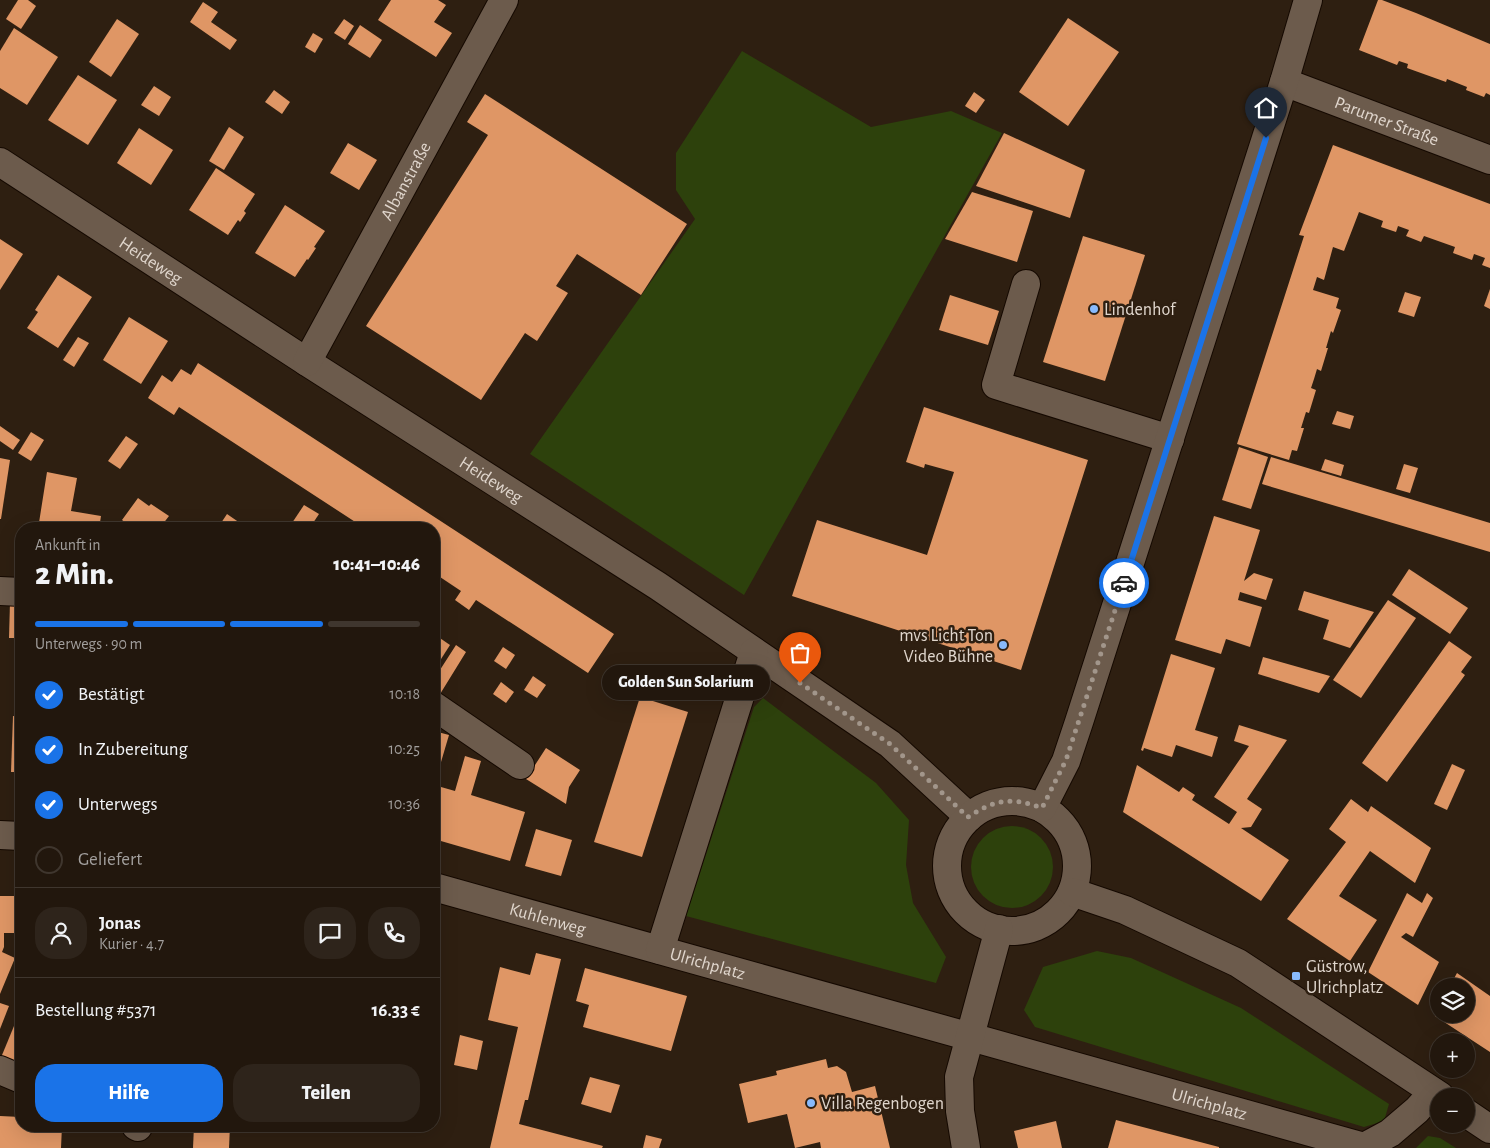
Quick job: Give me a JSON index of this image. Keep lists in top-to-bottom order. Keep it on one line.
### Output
{"streets":{"street":["Parumer Straße","Albanstraße","Heideweg","Kuhlenweg","Ulrichplatz"]},"crossings":[["Albanstraße","Heideweg"],["Heideweg","Ulrichplatz"],["Kuhlenweg","Ulrichplatz"]],"places":{"other":["Lindenhof","mvs Licht Ton Video Bühne","Golden Sun Solarium","Villa Regenbogen"],"transit":["Güstrow, Ulrichplatz"]},"page":{"heading":["2 Min.","Ankunft in","10:41–10:46"],"panel":["Jonas","Kurier · 4.7","Bestellung #5371","16.33 €"],"bar":"Unterwegs · 90 m","bubble":"Golden Sun Solarium","list":[["Bestätigt","10:18"],["In Zubereitung","10:25"],["Unterwegs","10:36"],"Geliefert"],"map_buttons":["+","−"],"buttons":["Hilfe","Teilen"]}}
